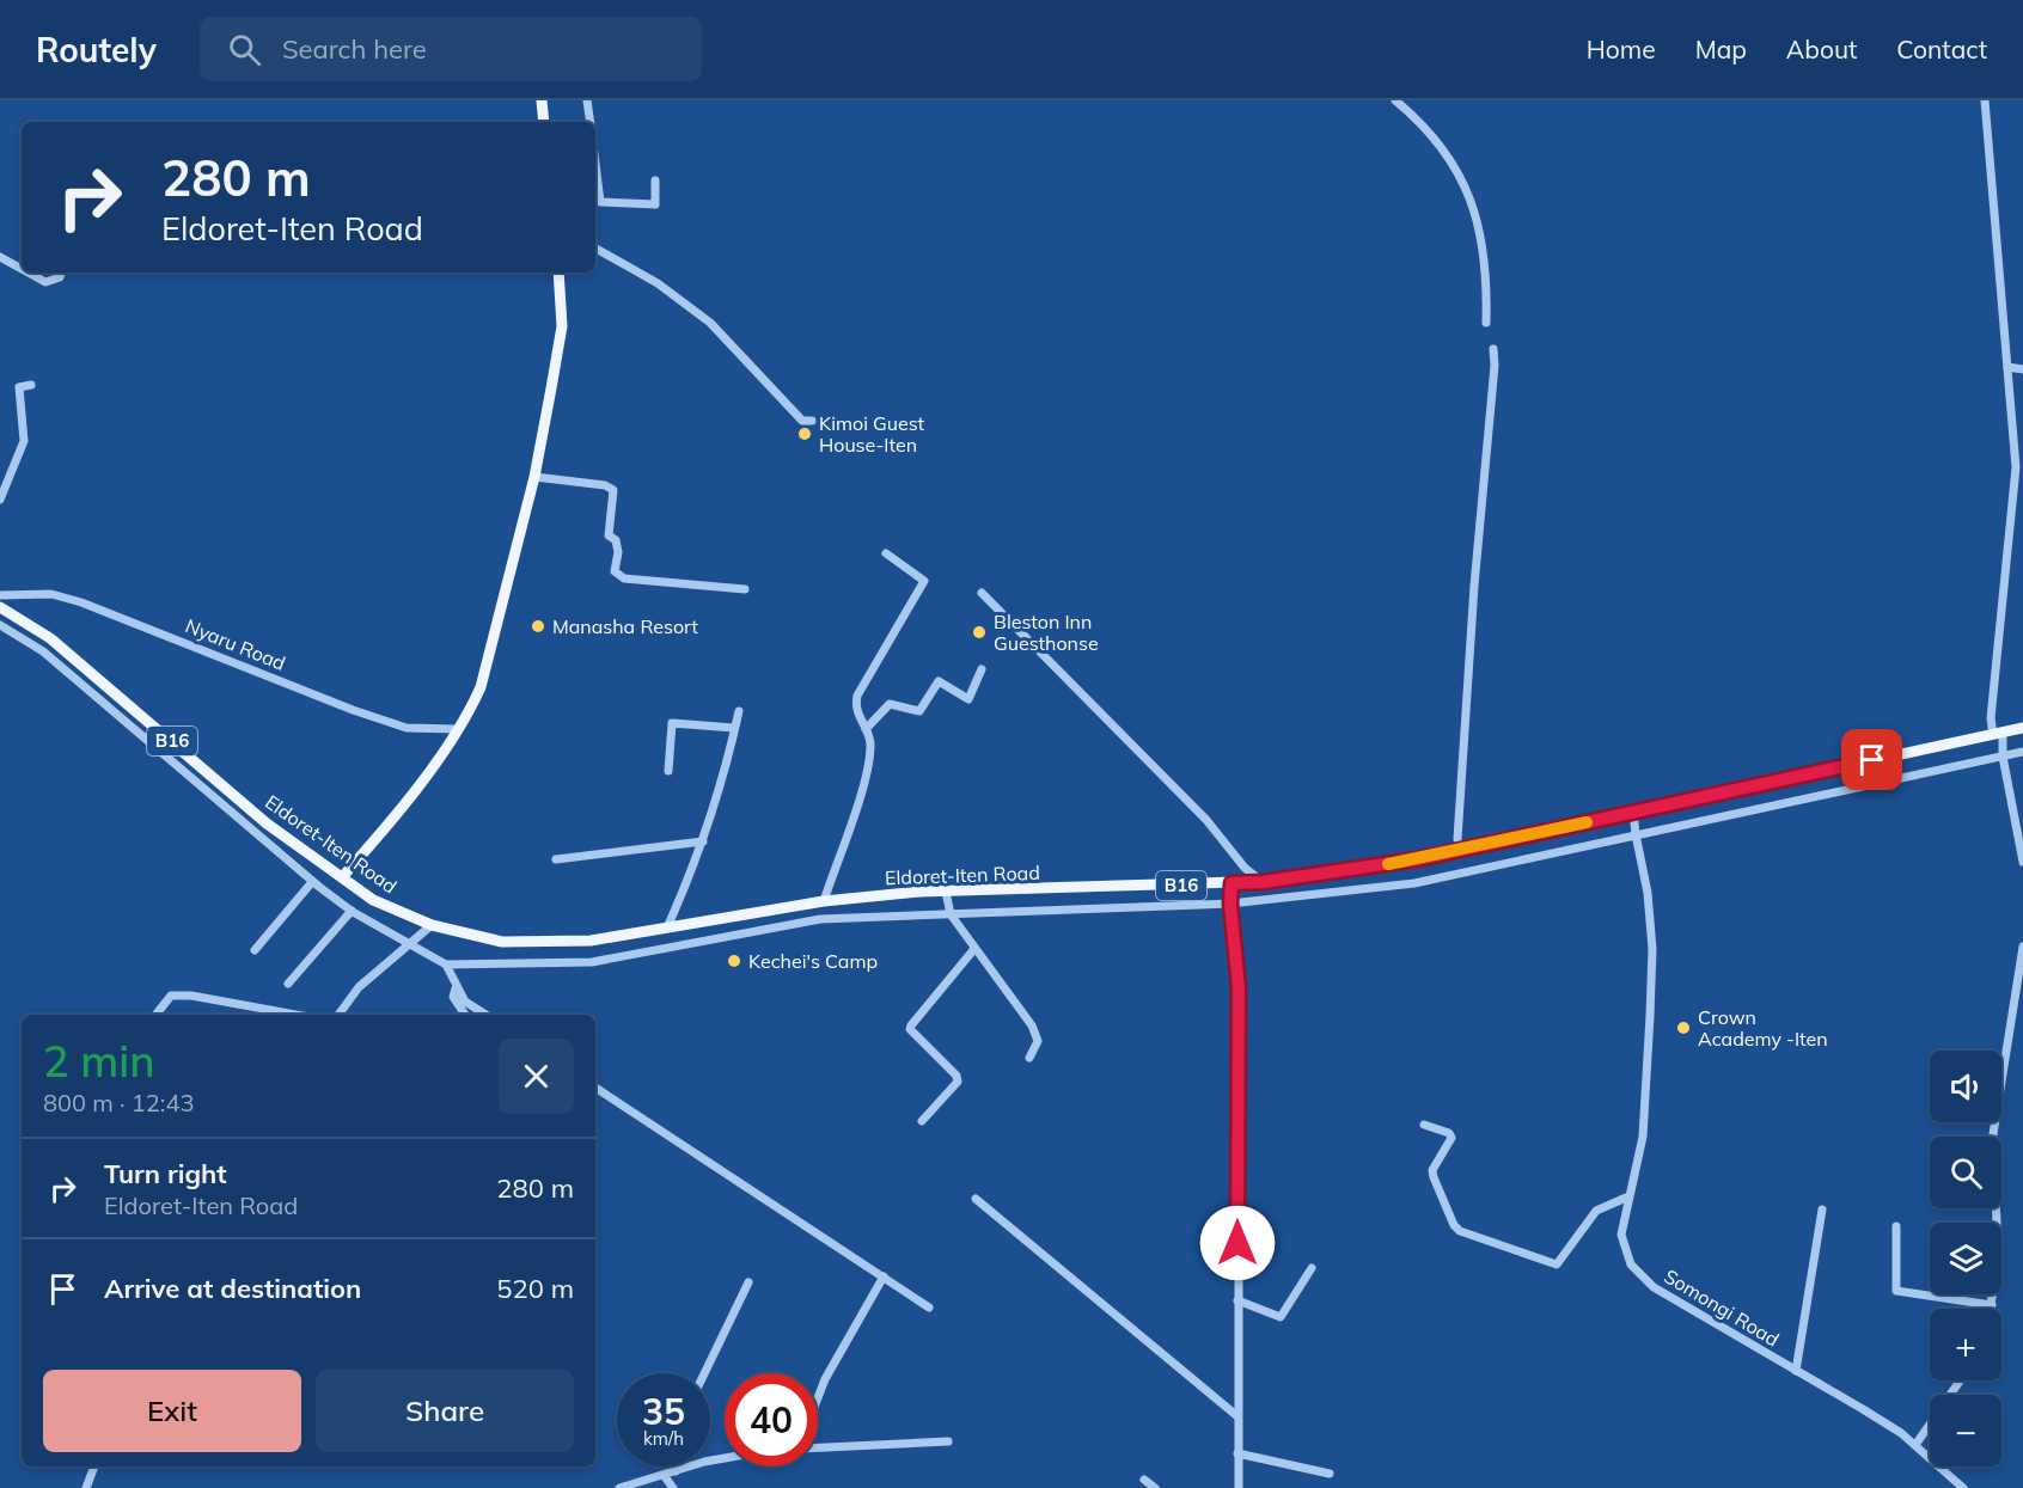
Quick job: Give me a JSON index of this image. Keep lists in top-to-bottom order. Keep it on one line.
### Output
{"streets":{"main road":["B16","Eldoret-Iten Road"],"street":["Nyaru Road","Somongi Road"]},"crossings":[["Eldoret-Iten Road","Somongi Road"]],"places":["Kimoi Guest House-Iten","Manasha Resort","Bleston Inn Guesthonse","Kechei's Camp","Crown Academy -Iten"],"page":{"header":"Routely","search":"Search here","nav":["Home","Map","About","Contact"],"turn":["280 m","Eldoret-Iten Road"],"heading":["2 min","800 m · 12:43"],"map_buttons":["+","−"],"list":[{"name":"Turn right","note":"Eldoret-Iten Road","value":"280 m"},{"name":"Arrive at destination","value":"520 m"}],"buttons":["Exit","Share"],"speed":"35 km/h","limit":"40"}}
